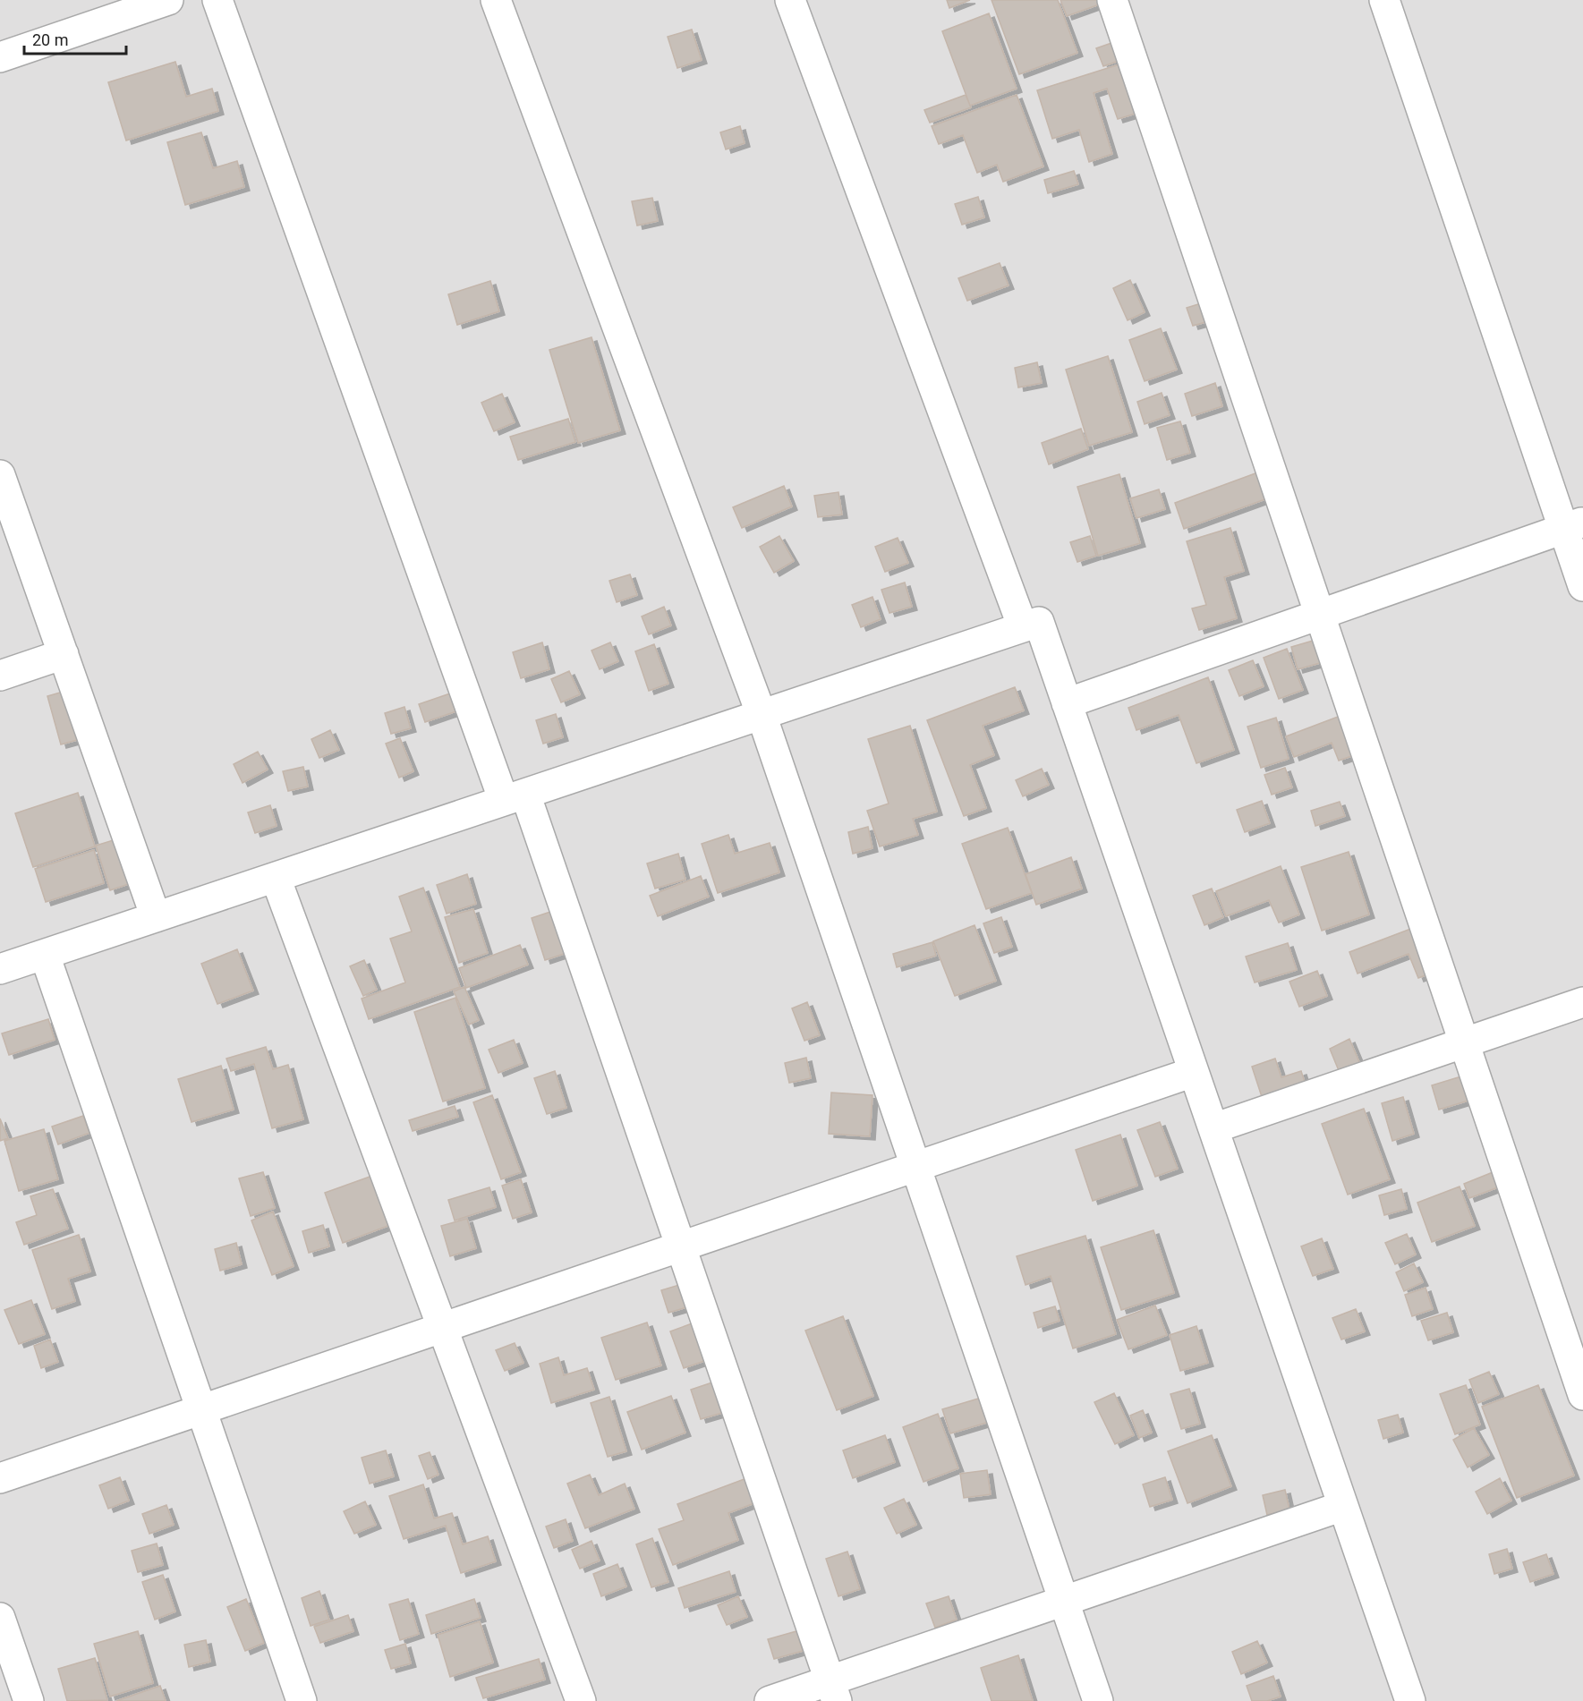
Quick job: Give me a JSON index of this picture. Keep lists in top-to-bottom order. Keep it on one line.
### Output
{"scale_bar":"20 m"}
